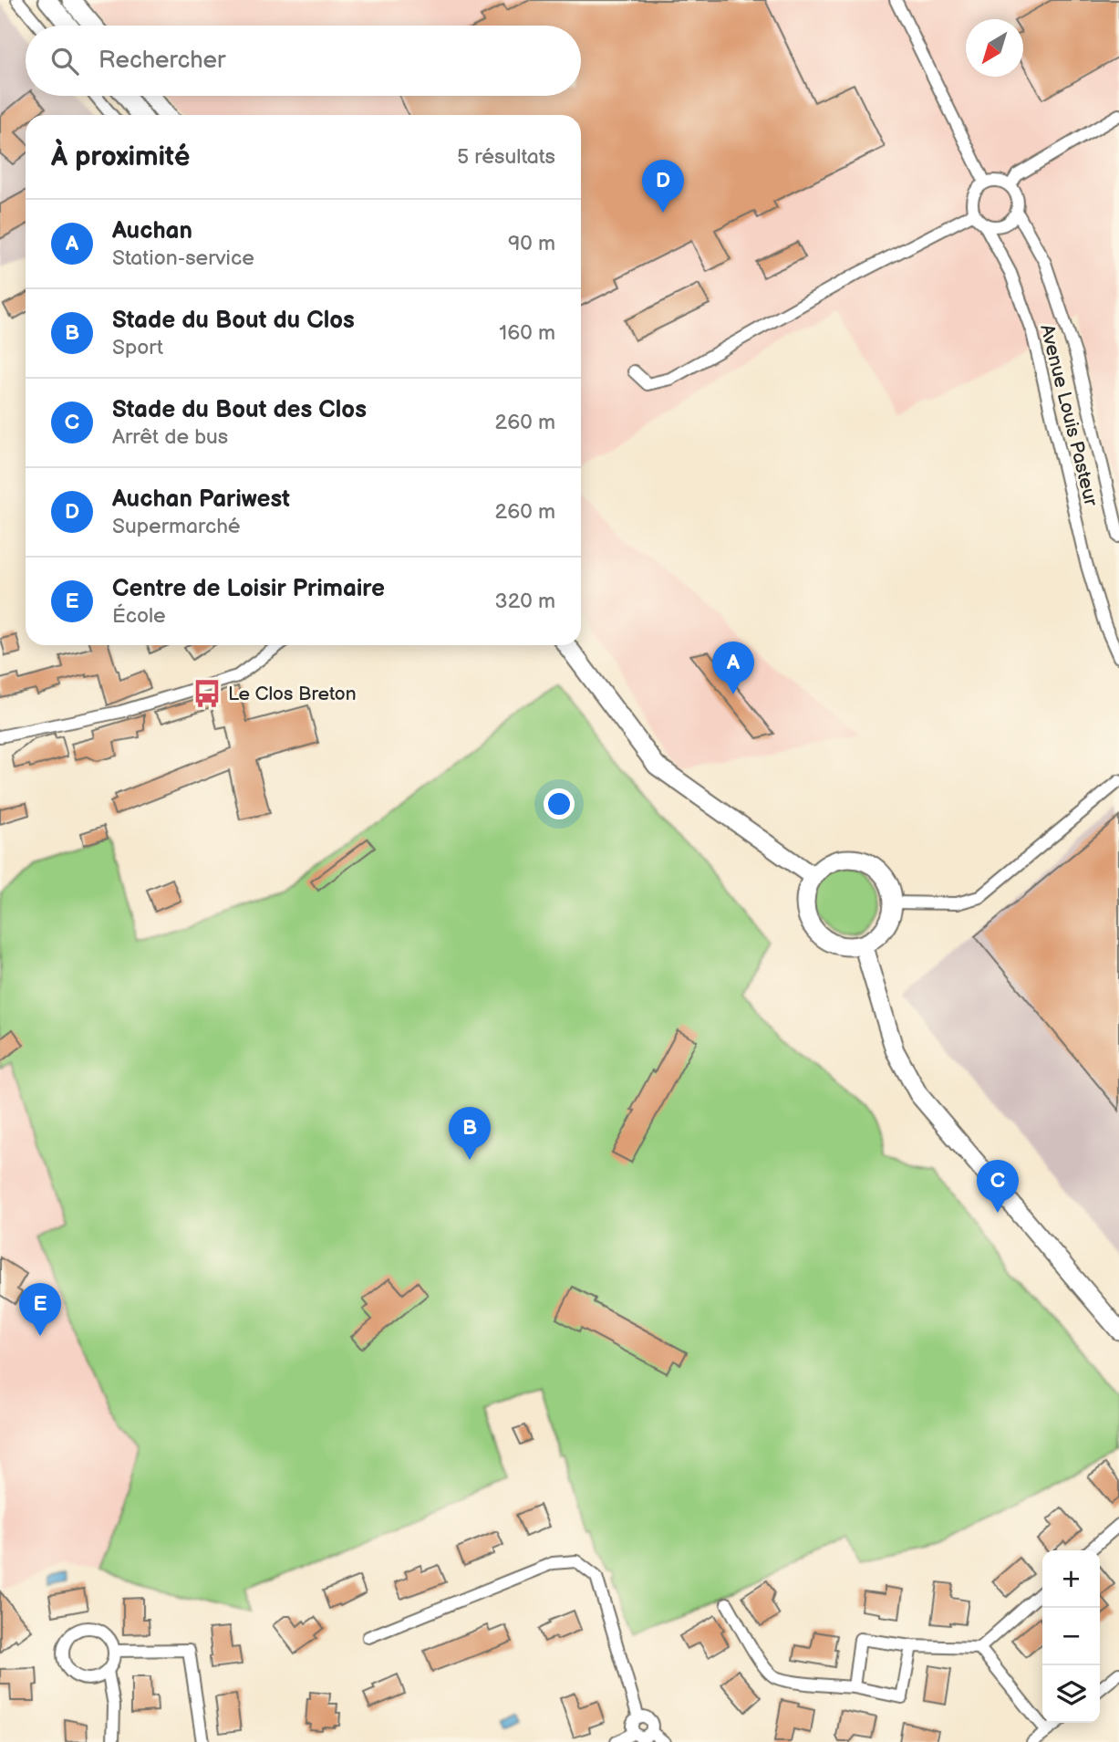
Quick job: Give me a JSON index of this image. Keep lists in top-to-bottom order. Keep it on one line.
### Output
{"streets":{"street":["Avenue Louis Pasteur"]},"places":{"bus stop":["Le Clos Breton"]},"north":"bottom left","page":{"search":"Rechercher","heading":["À proximité","5 résultats"],"pins":["D","A","B","C","E"],"list":[{"mark":"A","name":"Auchan","note":"Station-service","value":"90 m"},{"mark":"B","name":"Stade du Bout du Clos","note":"Sport","value":"160 m"},{"mark":"C","name":"Stade du Bout des Clos","note":"Arrêt de bus","value":"260 m"},{"mark":"D","name":"Auchan Pariwest","note":"Supermarché","value":"260 m"},{"mark":"E","name":"Centre de Loisir Primaire","note":"École","value":"320 m"}],"map_buttons":["+","−"]}}
